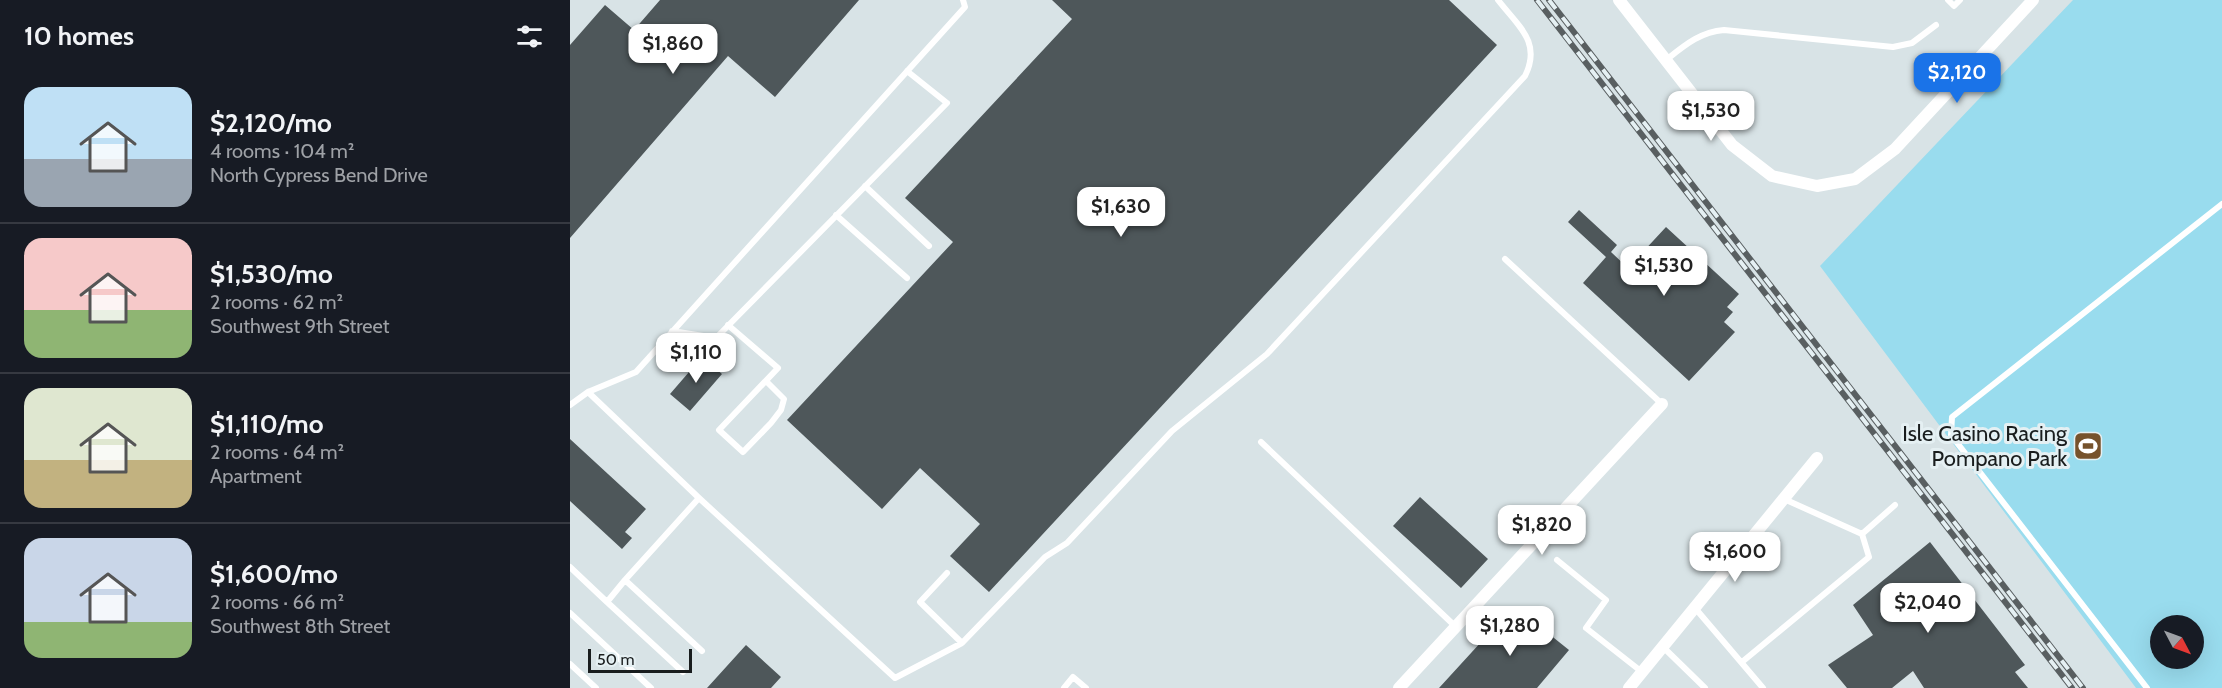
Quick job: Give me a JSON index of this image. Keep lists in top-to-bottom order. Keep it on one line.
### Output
{"places":{"sports":["Isle Casino Racing Pompano Park"]},"scale_bar":"50 m","north":"bottom right","page":{"heading":"10 homes","price":["$1,860","$2,120","$1,530","$1,630","$1,530","$1,110","$1,820","$1,600","$2,040","$1,280"],"list":[{"name":"$2,120/mo","note":"4 rooms · 104 m² · North Cypress Bend Drive"},{"name":"$1,530/mo","note":"2 rooms · 62 m² · Southwest 9th Street"},{"name":"$1,110/mo","note":"2 rooms · 64 m² · Apartment"},{"name":"$1,600/mo","note":"2 rooms · 66 m² · Southwest 8th Street"}],"scale":"50 m"}}
